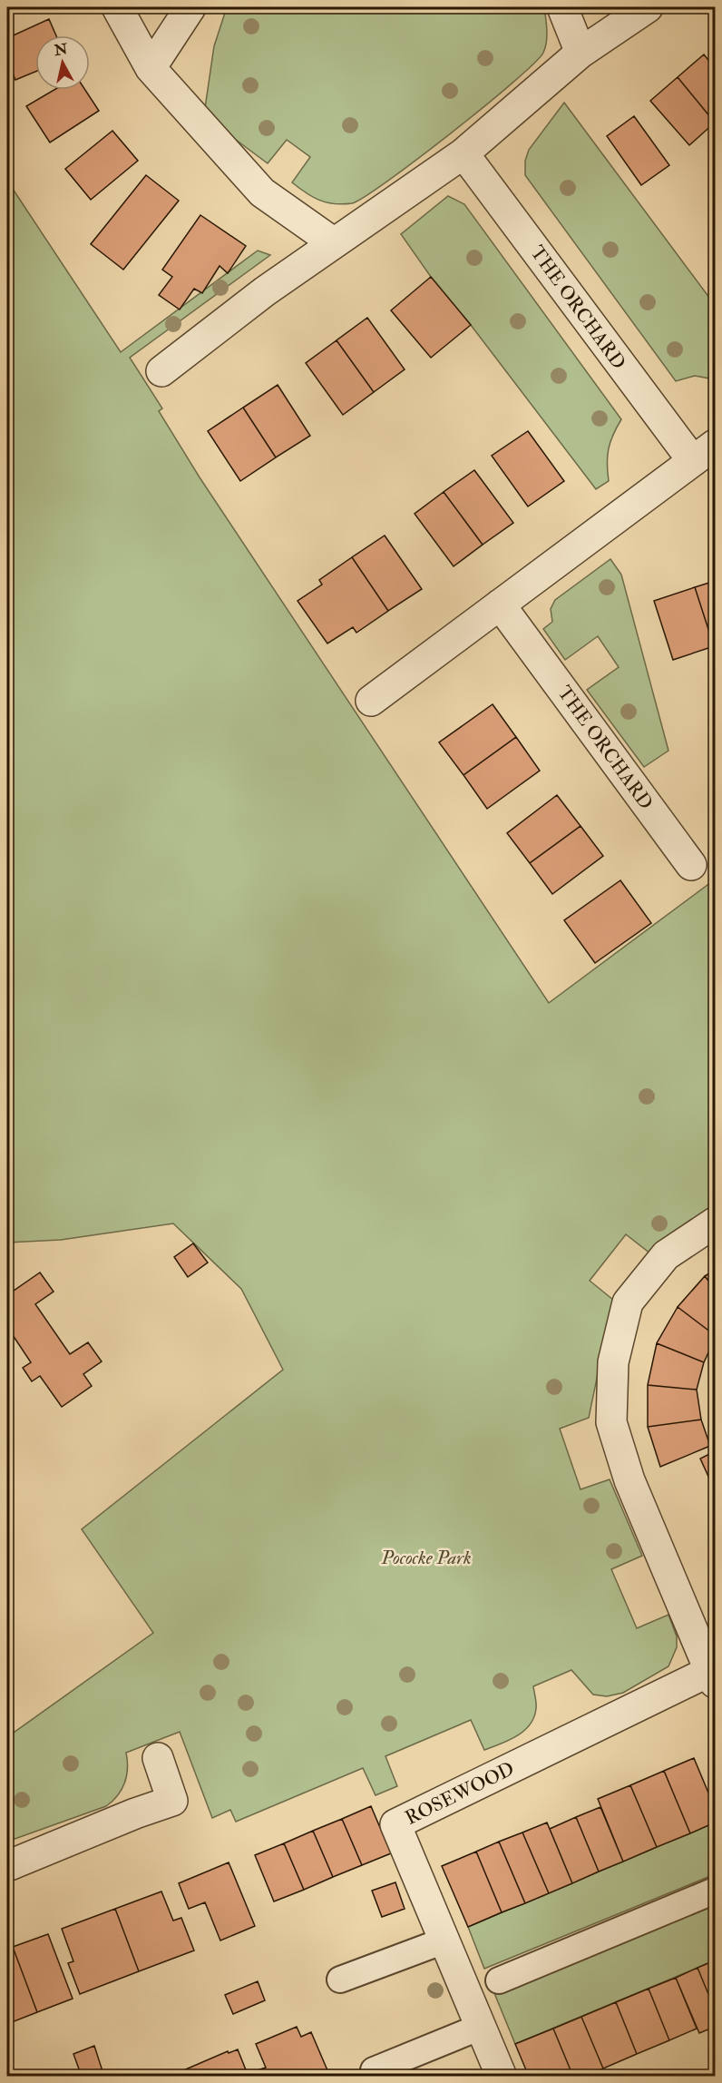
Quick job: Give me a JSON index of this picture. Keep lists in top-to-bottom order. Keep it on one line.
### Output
{"streets":{"street":["THE ORCHARD","ROSEWOOD"]},"parks":["Pococke Park"],"north":"top"}
